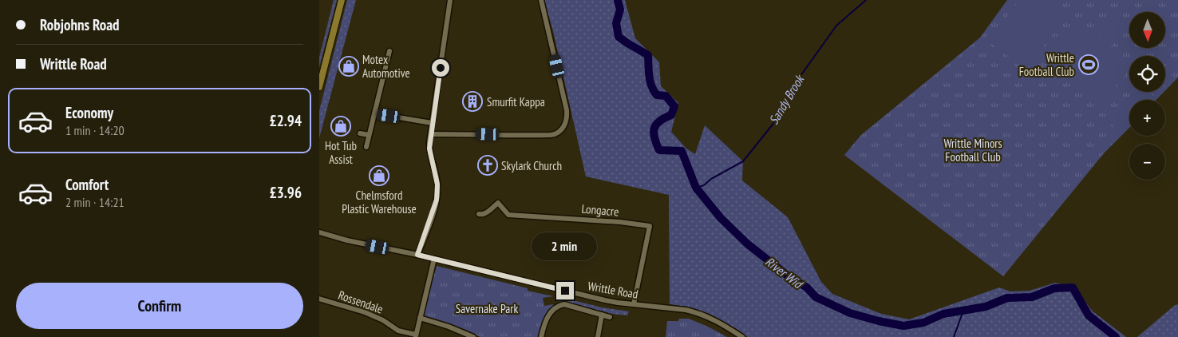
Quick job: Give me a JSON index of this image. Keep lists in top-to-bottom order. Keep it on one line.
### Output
{"streets":{"street":["Longacre","Writtle Road","Rossendale"]},"crossings":[["Longacre","Writtle Road"]],"water":["Sandy Brook","River Wid"],"parks":["Writtle Minors Football Club","Savernake Park"],"places":{"sports":["Writtle Football Club"],"shop":["Motex Automotive","Hot Tub Assist","Chelmsford Plastic Warehouse"],"building":["Smurfit Kappa"],"church":["Skylark Church"]},"north":"bottom","page":{"banner":["Robjohns Road","Writtle Road"],"map_buttons":["+","−"],"list":[{"name":"Economy","note":"1 min · 14:20","value":"£2.94"},{"name":"Comfort","note":"2 min · 14:21","value":"£3.96"}],"bubble":"2 min","buttons":"Confirm"}}
